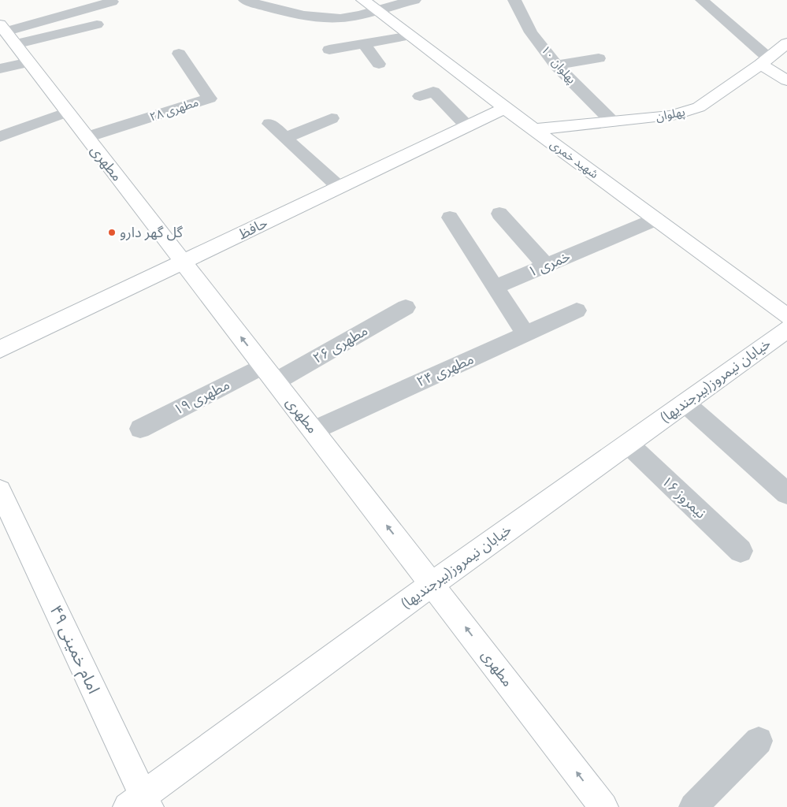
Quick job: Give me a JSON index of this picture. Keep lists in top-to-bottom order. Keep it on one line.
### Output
{"streets":{"street":["پهلوان ۱۰","مطهری ۲۸","پهلوان","شهید خمری","مطهری","حافظ","خمری ۱","مطهری ۲۶","مطهری ۲۴","خیابان نیمروز(بیرجندیها)","مطهری ۱۹","نیمروز ۱۶","امام خمینی ۴۹"]},"crossings":[["پهلوان ۱۰","پهلوان"],["مطهری ۲۸","مطهری"],["پهلوان","شهید خمری"],["شهید خمری","حافظ"],["شهید خمری","خمری ۱"],["مطهری","حافظ"],["مطهری","مطهری ۲۶"],["مطهری","مطهری ۲۴"],["مطهری","خیابان نیمروز(بیرجندیها)"],["مطهری","مطهری ۱۹"],["مطهری ۲۶","مطهری ۱۹"],["خیابان نیمروز(بیرجندیها)","نیمروز ۱۶"],["خیابان نیمروز(بیرجندیها)","امام خمینی ۴۹"]],"one_way":["مطهری"],"places":["گل گهر دارو"]}
